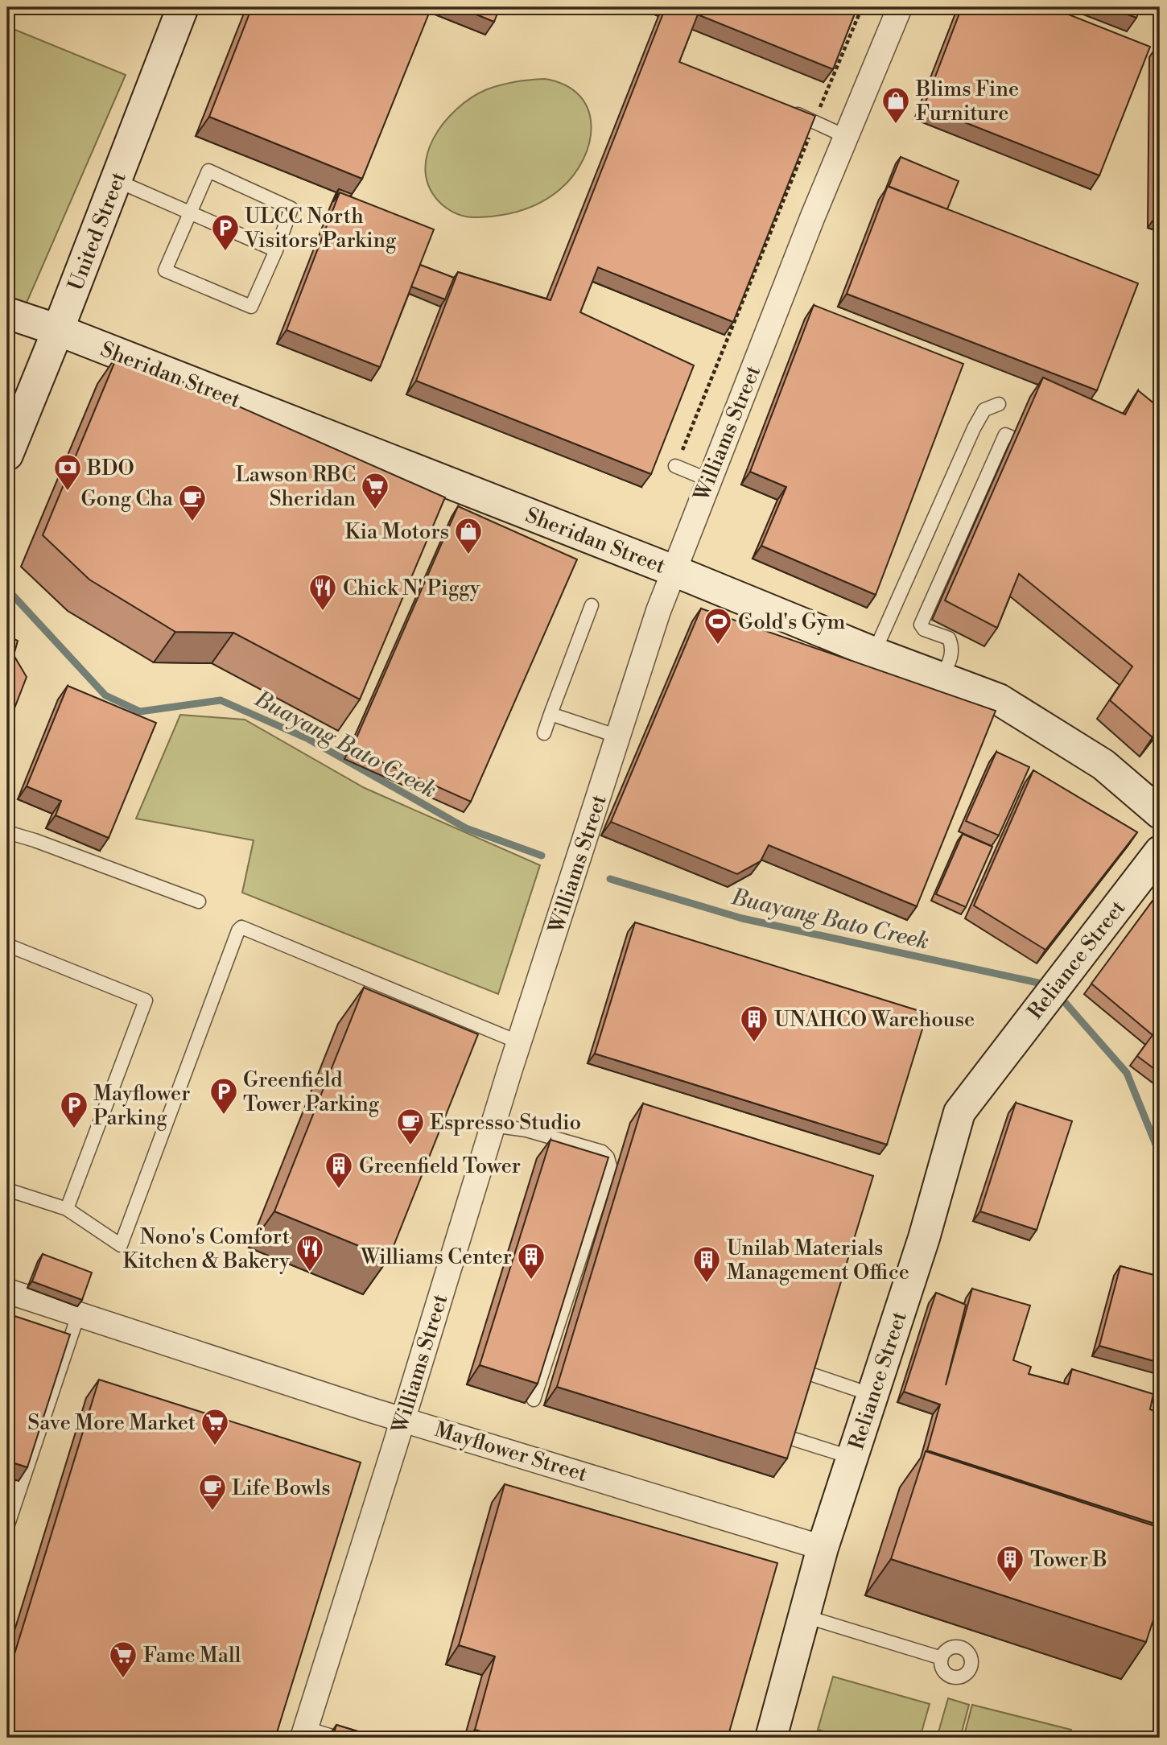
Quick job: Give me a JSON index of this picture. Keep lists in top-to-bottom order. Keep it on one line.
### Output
{"streets":{"street":["United Street","Sheridan Street","Williams Street","Reliance Street","Mayflower Street"]},"crossings":[["United Street","Sheridan Street"],["Sheridan Street","Williams Street"],["Williams Street","Mayflower Street"],["Reliance Street","Mayflower Street"]],"water":["Buayang Bato Creek"],"places":{"shop":["Blims Fine Furniture","Kia Motors"],"parking":["ULCC North Visitors Parking","Greenfield Tower Parking","Mayflower Parking"],"bank":["BDO"],"supermarket":["Lawson RBC Sheridan","Save More Market","Fame Mall"],"cafe":["Gong Cha","Espresso Studio","Life Bowls"],"restaurant":["Chick N' Piggy","Nono's Comfort Kitchen & Bakery"],"sports":["Gold's Gym"],"building":["UNAHCO Warehouse","Greenfield Tower","Williams Center","Unilab Materials Management Office","Tower B"]}}
